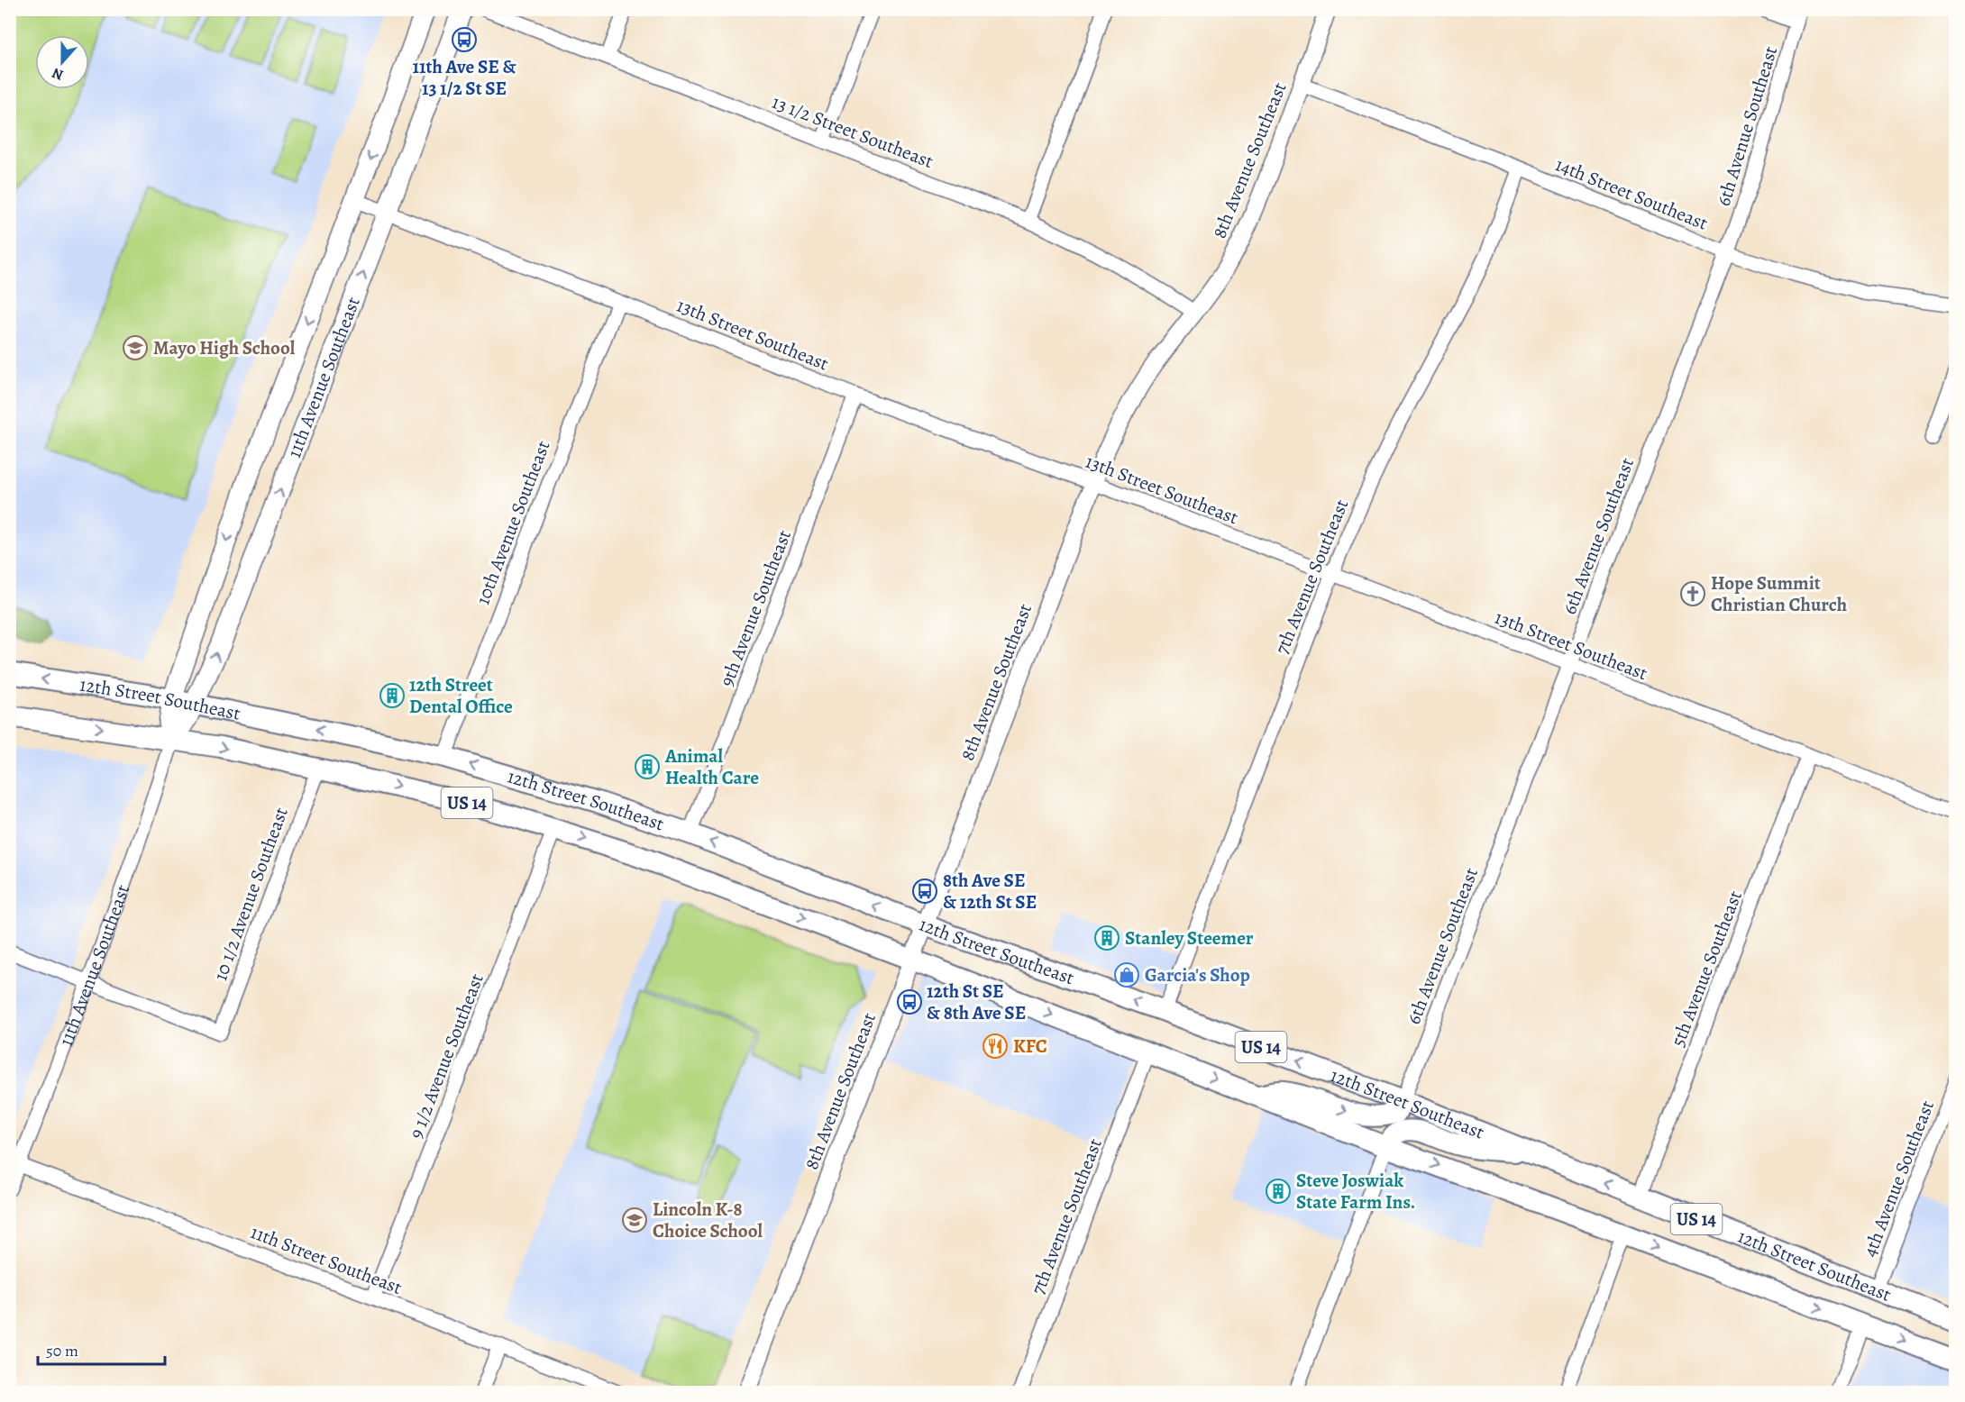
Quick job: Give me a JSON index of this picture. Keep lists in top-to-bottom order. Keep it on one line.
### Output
{"streets":{"main road":["11th Avenue Southeast","12th Street Southeast","US 14"],"street":["6th Avenue Southeast","13 1/2 Street Southeast","8th Avenue Southeast","14th Street Southeast","13th Street Southeast","10th Avenue Southeast","7th Avenue Southeast","9th Avenue Southeast","10 1/2 Avenue Southeast","5th Avenue Southeast","9 1/2 Avenue Southeast","4th Avenue Southeast","11th Street Southeast"]},"crossings":[["6th Avenue Southeast","14th Street Southeast"],["6th Avenue Southeast","13th Street Southeast"],["6th Avenue Southeast","12th Street Southeast"],["13 1/2 Street Southeast","8th Avenue Southeast"],["8th Avenue Southeast","14th Street Southeast"],["8th Avenue Southeast","13th Street Southeast"],["8th Avenue Southeast","12th Street Southeast"],["14th Street Southeast","7th Avenue Southeast"],["13th Street Southeast","11th Avenue Southeast"],["13th Street Southeast","10th Avenue Southeast"],["13th Street Southeast","7th Avenue Southeast"],["13th Street Southeast","9th Avenue Southeast"],["13th Street Southeast","5th Avenue Southeast"],["11th Avenue Southeast","12th Street Southeast"],["11th Avenue Southeast","10 1/2 Avenue Southeast"],["11th Avenue Southeast","11th Street Southeast"],["10th Avenue Southeast","12th Street Southeast"],["7th Avenue Southeast","12th Street Southeast"],["9th Avenue Southeast","12th Street Southeast"],["12th Street Southeast","10 1/2 Avenue Southeast"],["12th Street Southeast","5th Avenue Southeast"],["12th Street Southeast","9 1/2 Avenue Southeast"],["12th Street Southeast","4th Avenue Southeast"],["9 1/2 Avenue Southeast","11th Street Southeast"]],"places":{"bus stop":["11th Ave SE & 13 1/2 St SE","8th Ave SE & 12th St SE","12th St SE & 8th Ave SE"],"school or university":["Mayo High School","Lincoln K-8 Choice School"],"church":["Hope Summit Christian Church"],"building":["12th Street Dental Office","Animal Health Care","Stanley Steemer","Steve Joswiak State Farm Ins."],"shop":["Garcia's Shop"],"restaurant":["KFC"]},"scale_bar":"50 m","north":"bottom"}
